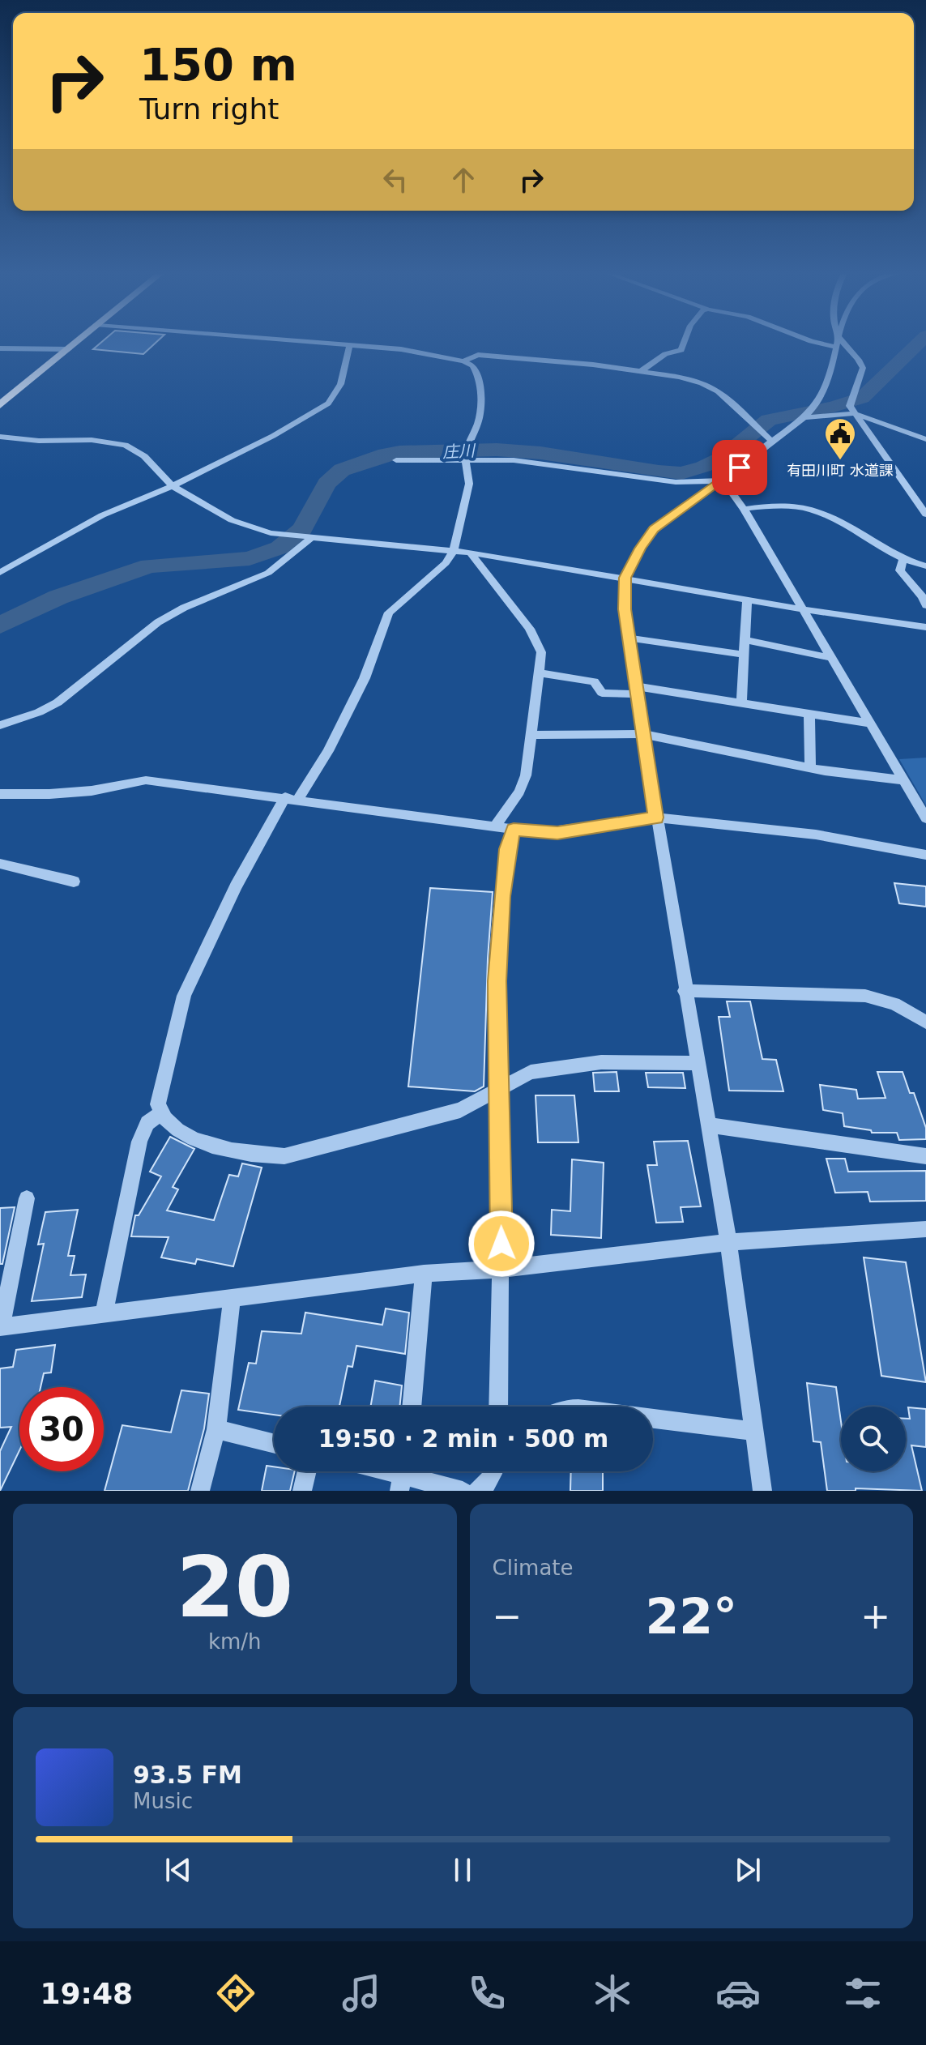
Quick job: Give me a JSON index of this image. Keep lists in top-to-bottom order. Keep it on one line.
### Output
{"water":["庄川"],"places":{"public building":["有田川町 水道課"]},"page":{"turn":["150 m","Turn right"],"limit":"30","trip":"19:50 · 2 min · 500 m","tile":[["20","km/h"],"Climate"],"heat":["−","22°","+"],"song":["93.5 FM","Music"],"tabs":"19:48"}}
